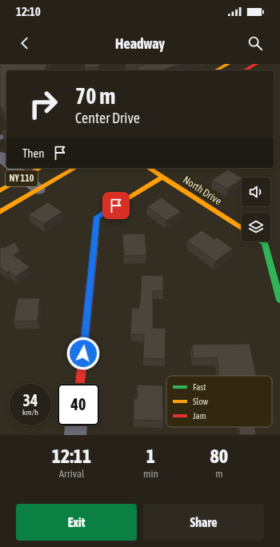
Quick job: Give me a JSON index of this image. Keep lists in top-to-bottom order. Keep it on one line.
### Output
{"streets":{"street":["NY 110","North Drive"]},"legend":["Fast","Slow","Jam"],"page":{"status":"12:10","header":"Headway","turn":["70 m","Center Drive"],"then":"Then","speed":"34 km/h","limit":"40","eta":["12:11","Arrival","1","min","80","m"],"buttons":["Exit","Share"]}}
